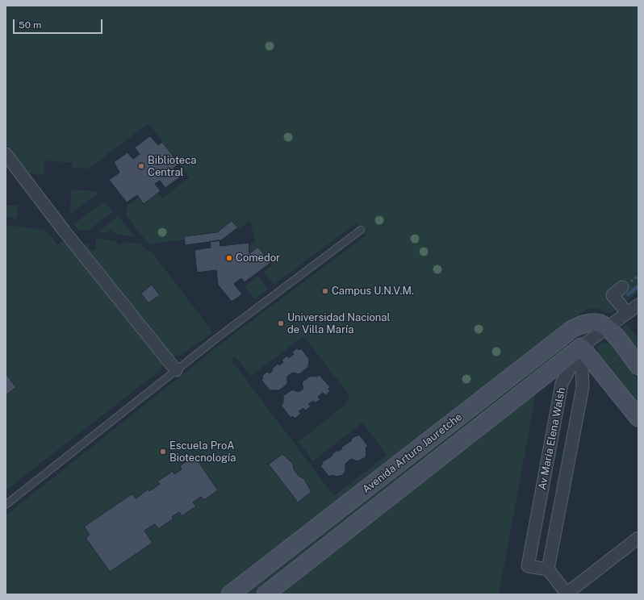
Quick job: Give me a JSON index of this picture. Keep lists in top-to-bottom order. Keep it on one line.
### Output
{"streets":{"main road":["Avenida Arturo Jauretche"],"street":["Av María Elena Walsh"]},"crossings":[["Av María Elena Walsh","Avenida Arturo Jauretche"]],"places":["Biblioteca Central","Comedor","Campus U.N.V.M.","Universidad Nacional de Villa María","Escuela ProA Biotecnología"],"scale_bar":"50 m"}
